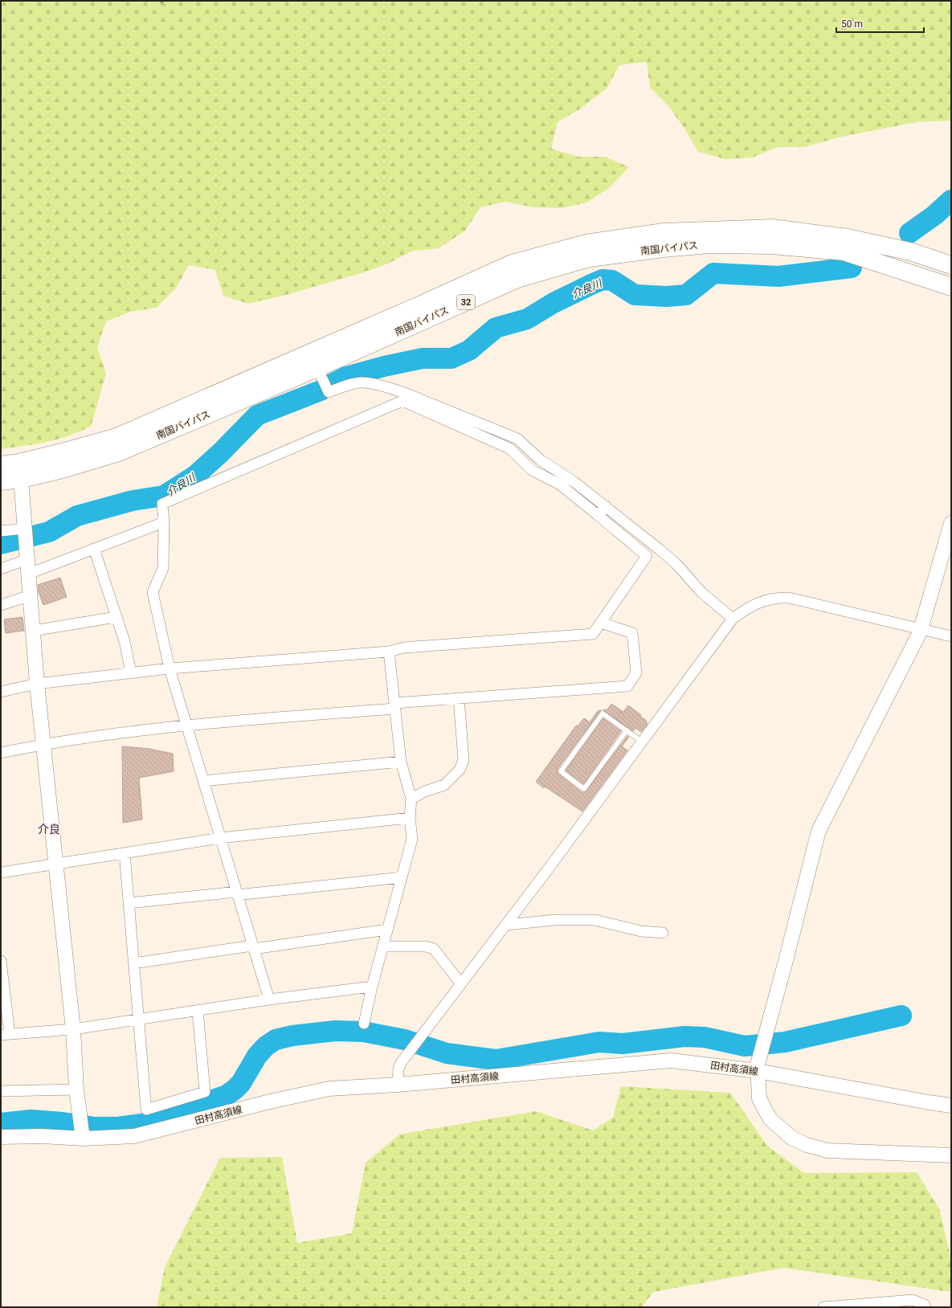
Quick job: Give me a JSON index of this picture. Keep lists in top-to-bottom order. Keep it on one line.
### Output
{"streets":{"highway":["南国バイパス","32"],"street":["田村高須線"]},"districts":["介良"],"water":["介良川"],"scale_bar":"50 m"}
